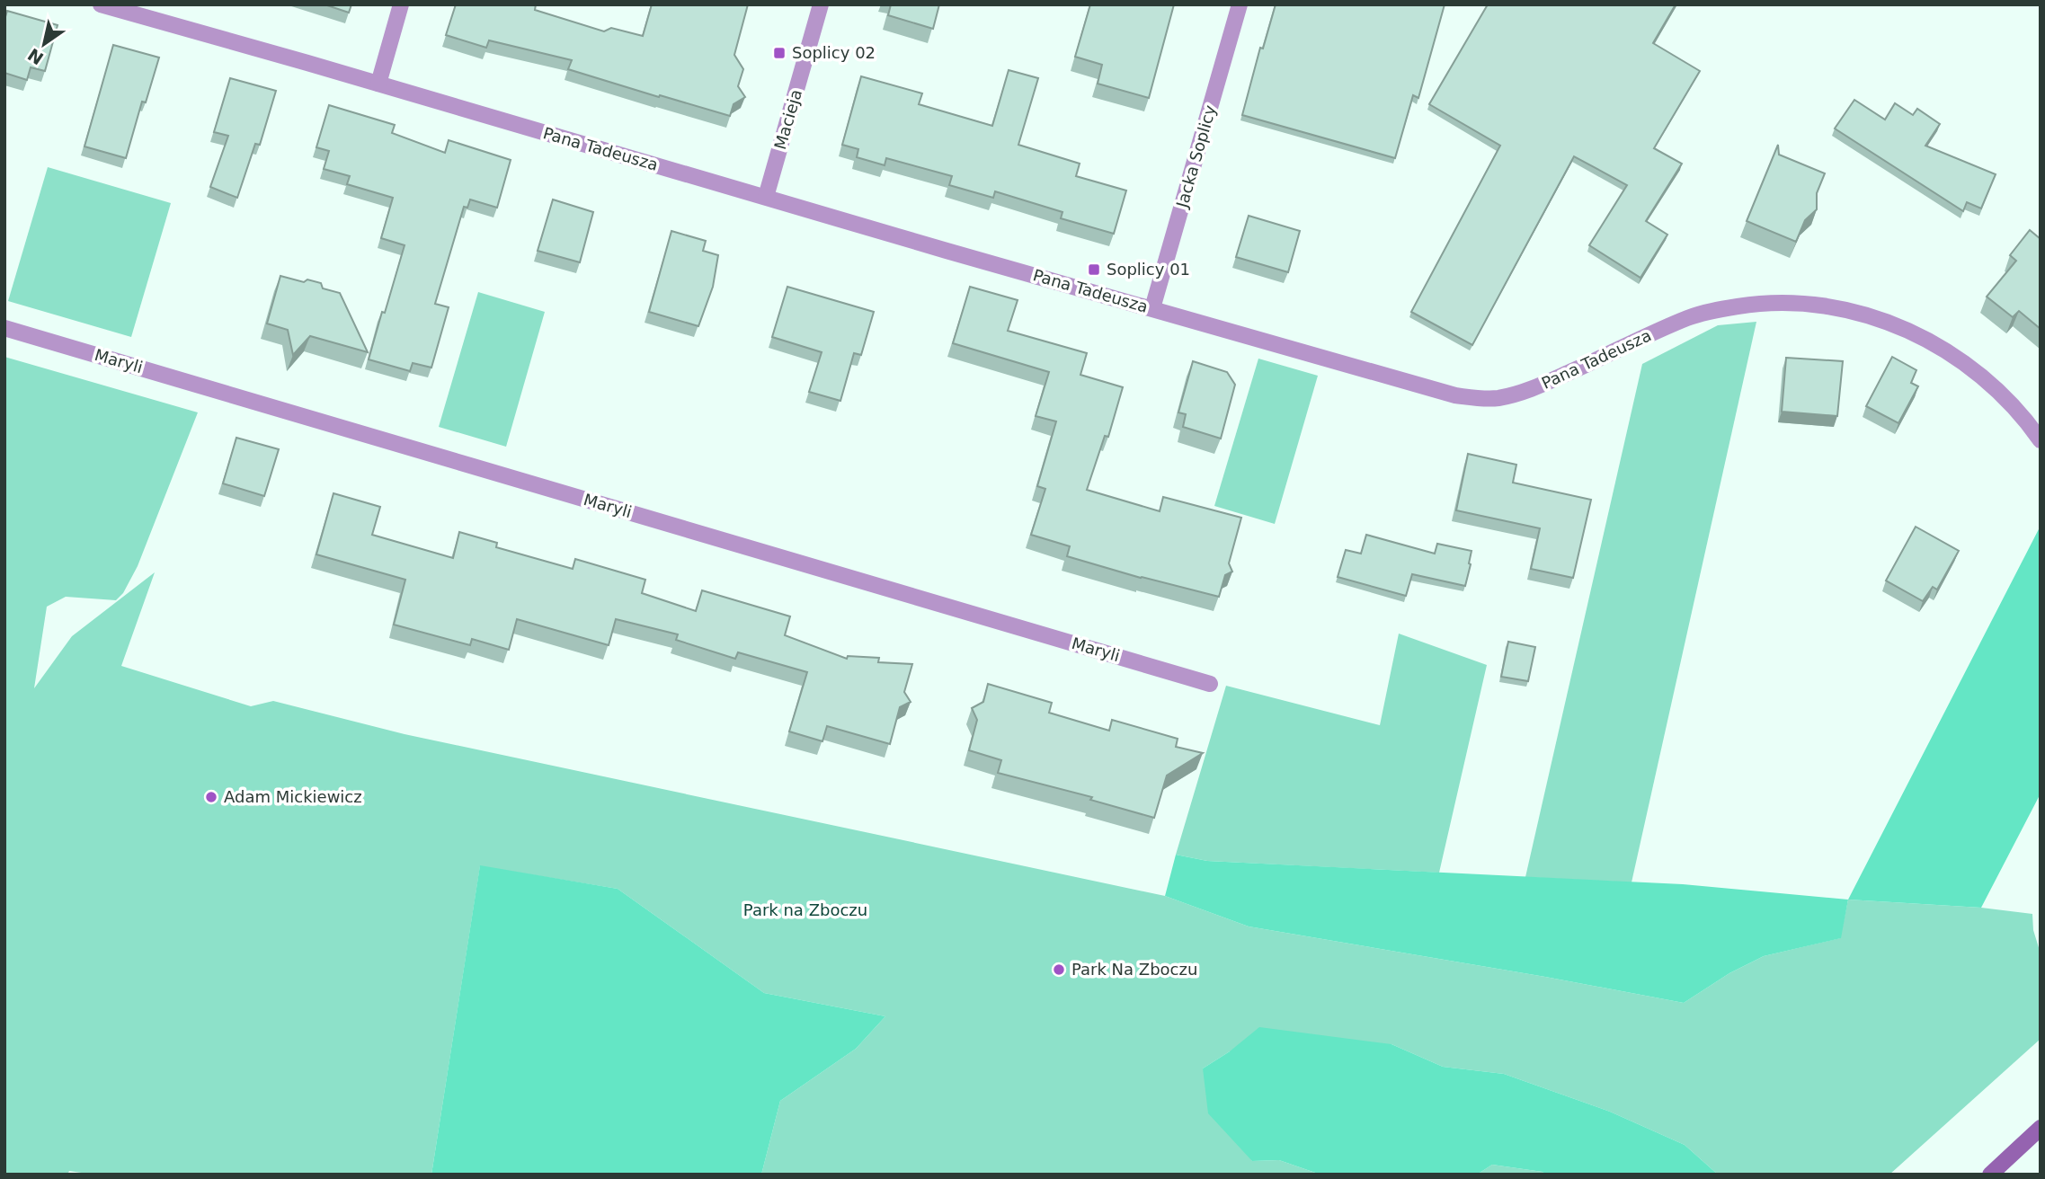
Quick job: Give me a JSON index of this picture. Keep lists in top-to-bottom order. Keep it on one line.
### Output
{"streets":{"street":["Macieja","Pana Tadeusza","Jacka Soplicy","Maryli"]},"crossings":[["Macieja","Pana Tadeusza"],["Pana Tadeusza","Jacka Soplicy"]],"parks":["Park na Zboczu"],"places":{"transit":["Soplicy 02","Soplicy 01"],"other":["Adam Mickiewicz","Park Na Zboczu"]},"north":"bottom left"}
